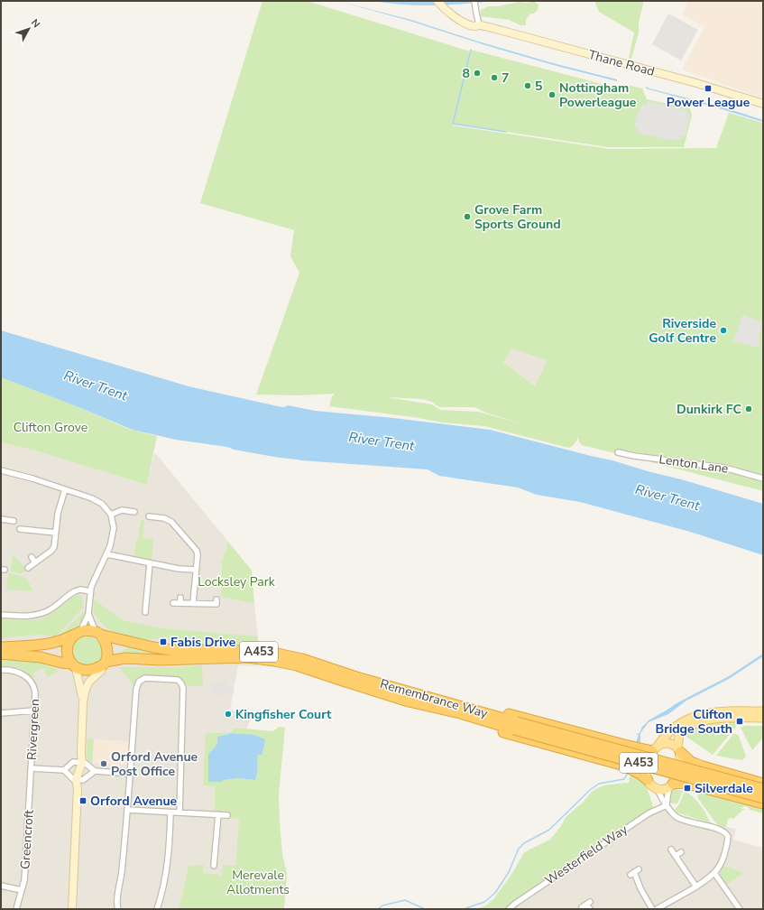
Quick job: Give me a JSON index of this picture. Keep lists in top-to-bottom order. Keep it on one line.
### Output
{"streets":{"highway":["A453","Remembrance Way"],"street":["Thane Road","Lenton Lane","Rivergreen","Greencroft","Westerfield Way"]},"crossings":[["Rivergreen","Greencroft"]],"water":["River Trent"],"parks":["Clifton Grove","Locksley Park","Merevale Allotments"],"places":{"other":["8","7","5","Nottingham Powerleague","Grove Farm Sports Ground","Riverside Golf Centre","Dunkirk FC","Kingfisher Court","Orford Avenue Post Office"],"transit":["Power League","Fabis Drive","Clifton Bridge South","Silverdale","Orford Avenue"]},"north":"top right"}
